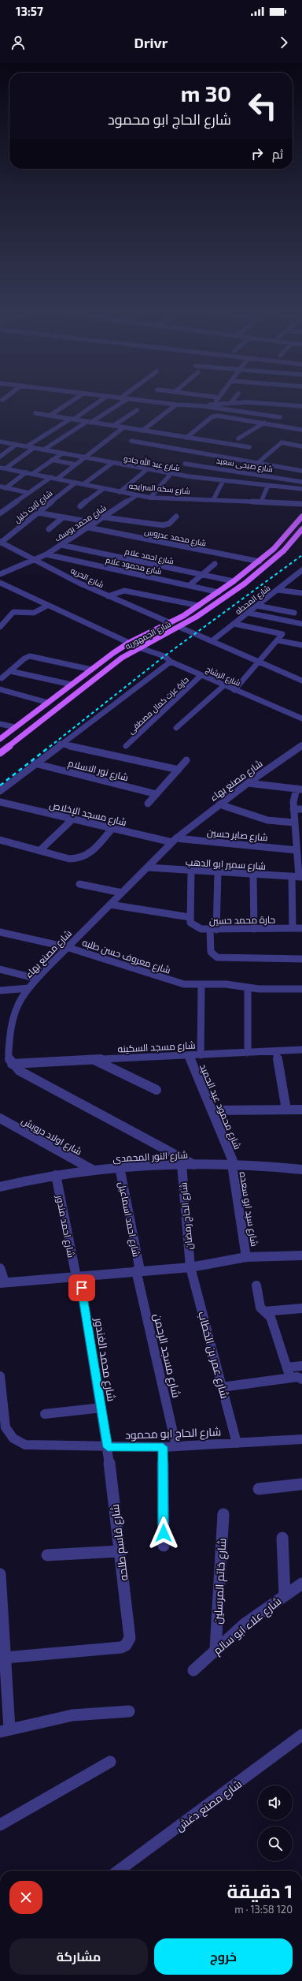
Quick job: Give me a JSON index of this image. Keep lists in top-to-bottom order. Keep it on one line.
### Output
{"streets":{"main road":["شارع الجمهوريه"],"street":["شارع عبد الله جادو","شارع صبحى سعيد","شارع سكه السرايجه","شارع ثابت خليل","شارع محمد يوسف","شارع محمد عدروس","شارع احمد علام","شارع محمود علام","شارع الحريه","شارع المحطه","شارع الرشاح","حارة عزت كمال مصطفى","شارع نور الاسلام","شارع مصنع بهاء","شارع مسجد الإخلاص","شارع صابر حسين","شارع سمير ابو الدهب","حارة محمد حسين","شارع معروف حسن طلبه","شارع مسجد السكينه","شارع محمود عبد الحميد","شارع اولاد درويش","شارع النور المحمدى","شارع سيد ابو سعده","شارع الحاج رمضان","شارع احمد اسماعيل","شارع احمد مندور","شارع عمر بن الخطاب","شارع مسجد الرحمن","شارع محمد الغندور","شارع الحاج ابو محمود","شارع قاسم طلحه","شارع خاتم المرسلين","شارع علاء ابو سالم","شارع مصنع دغش"]},"crossings":[["شارع سكه السرايجه","شارع ثابت خليل"],["شارع سكه السرايجه","شارع محمد يوسف"],["شارع ثابت خليل","شارع الحريه"],["شارع محمد يوسف","شارع محمد عدروس"],["شارع محمد يوسف","شارع احمد علام"],["شارع محمد يوسف","شارع محمود علام"],["شارع محمد يوسف","شارع الحريه"],["شارع محمد عدروس","شارع الجمهوريه"],["شارع احمد علام","شارع الجمهوريه"],["شارع محمود علام","شارع الجمهوريه"],["شارع الحريه","شارع الجمهوريه"],["شارع الجمهوريه","شارع الرشاح"],["شارع الرشاح","حارة عزت كمال مصطفى"],["شارع مصنع بهاء","شارع مسجد الإخلاص"],["شارع مصنع بهاء","شارع صابر حسين"],["شارع مصنع بهاء","شارع سمير ابو الدهب"],["شارع مصنع بهاء","شارع معروف حسن طلبه"],["شارع مصنع بهاء","شارع مسجد السكينه"],["شارع مسجد الإخلاص","شارع صابر حسين"],["شارع مسجد السكينه","شارع محمود عبد الحميد"],["شارع محمود عبد الحميد","شارع النور المحمدى"],["شارع محمود عبد الحميد","شارع سيد ابو سعده"],["شارع اولاد درويش","شارع النور المحمدى"],["شارع النور المحمدى","شارع سيد ابو سعده"],["شارع النور المحمدى","شارع الحاج رمضان"],["شارع النور المحمدى","شارع احمد اسماعيل"],["شارع النور المحمدى","شارع احمد مندور"],["شارع الحاج رمضان","شارع عمر بن الخطاب"],["شارع احمد اسماعيل","شارع مسجد الرحمن"],["شارع احمد مندور","شارع محمد الغندور"],["شارع عمر بن الخطاب","شارع الحاج ابو محمود"],["شارع مسجد الرحمن","شارع الحاج ابو محمود"],["شارع محمد الغندور","شارع الحاج ابو محمود"],["شارع محمد الغندور","شارع قاسم طلحه"],["شارع الحاج ابو محمود","شارع قاسم طلحه"],["شارع خاتم المرسلين","شارع علاء ابو سالم"]],"page":{"status":"13:57","header":"Drivr","turn":["30 m","شارع الحاج ابو محمود"],"then":"ثم","heading":["1 دقيقة","120 m · 13:58"],"buttons":["خروج","مشاركة"]}}
